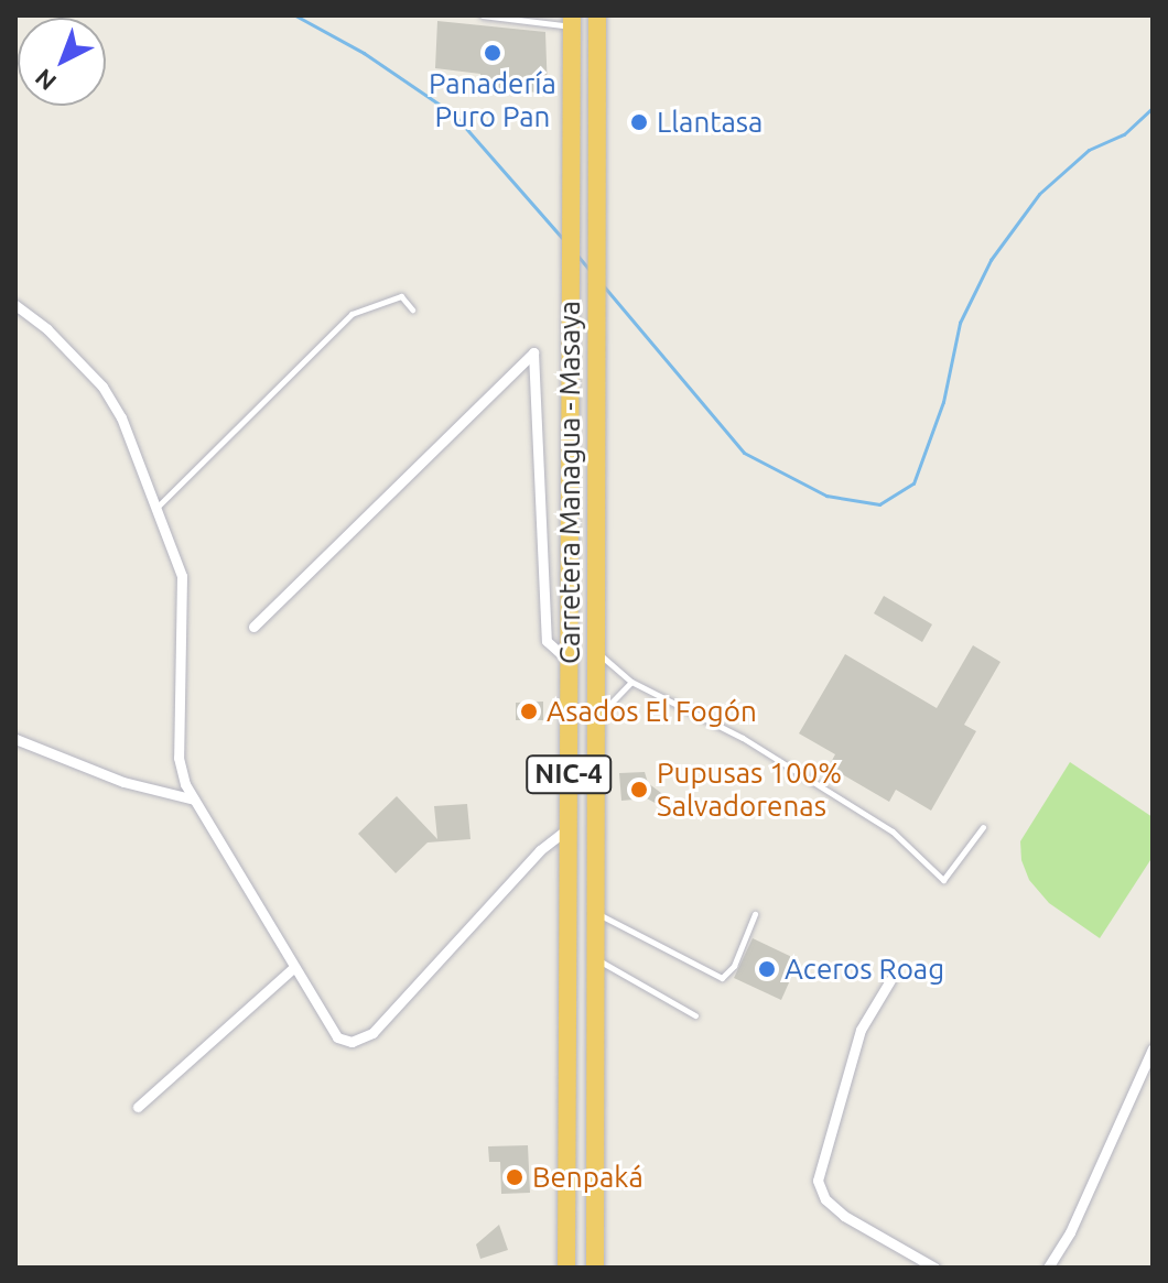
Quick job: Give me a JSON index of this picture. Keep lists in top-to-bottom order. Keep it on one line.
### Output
{"streets":{"highway":["Carretera Managua - Masaya","NIC-4"]},"places":["Panadería Puro Pan","Llantasa","Asados El Fogón","Pupusas 100% Salvadorenas","Aceros Roag","Benpaká"],"north":"bottom left"}
